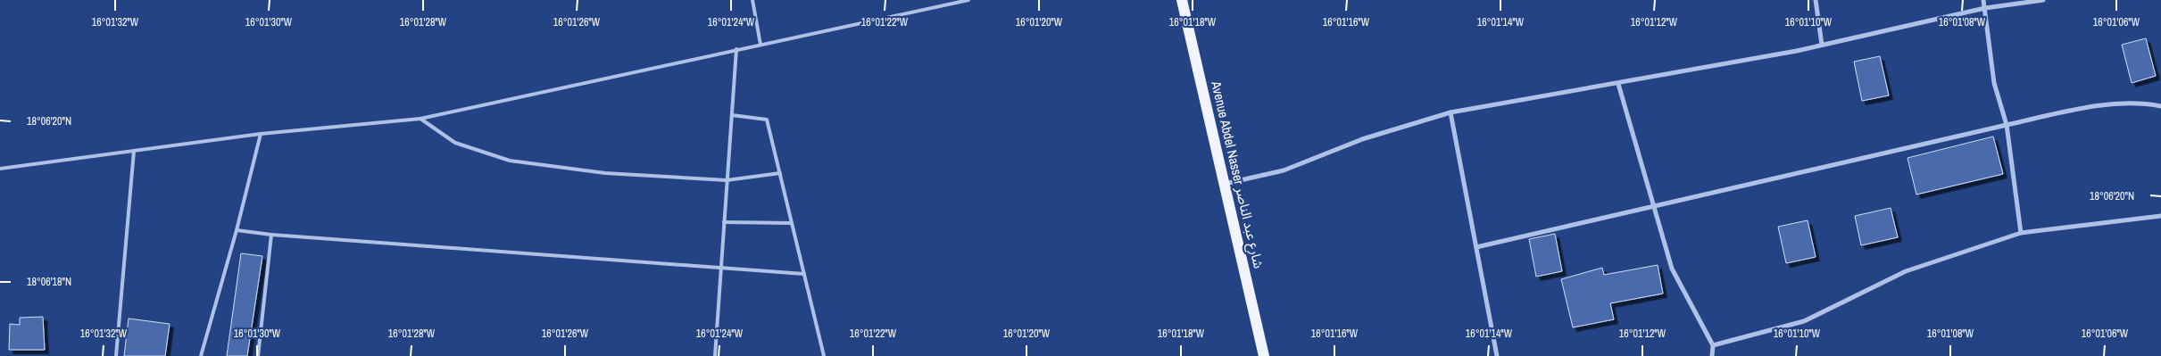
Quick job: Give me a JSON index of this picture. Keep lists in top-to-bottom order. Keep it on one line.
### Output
{"streets":{"main road":["Avenue Abdel Nasser شارع عبد الناصر"]},"coordinates":["16°01'32\"W","16°01'30\"W","16°01'28\"W","16°01'26\"W","16°01'24\"W","16°01'22\"W","16°01'20\"W","16°01'18\"W","16°01'16\"W","16°01'14\"W","16°01'12\"W","16°01'10\"W","16°01'08\"W","16°01'06\"W","18°06'20\"N","18°06'18\"N"]}
